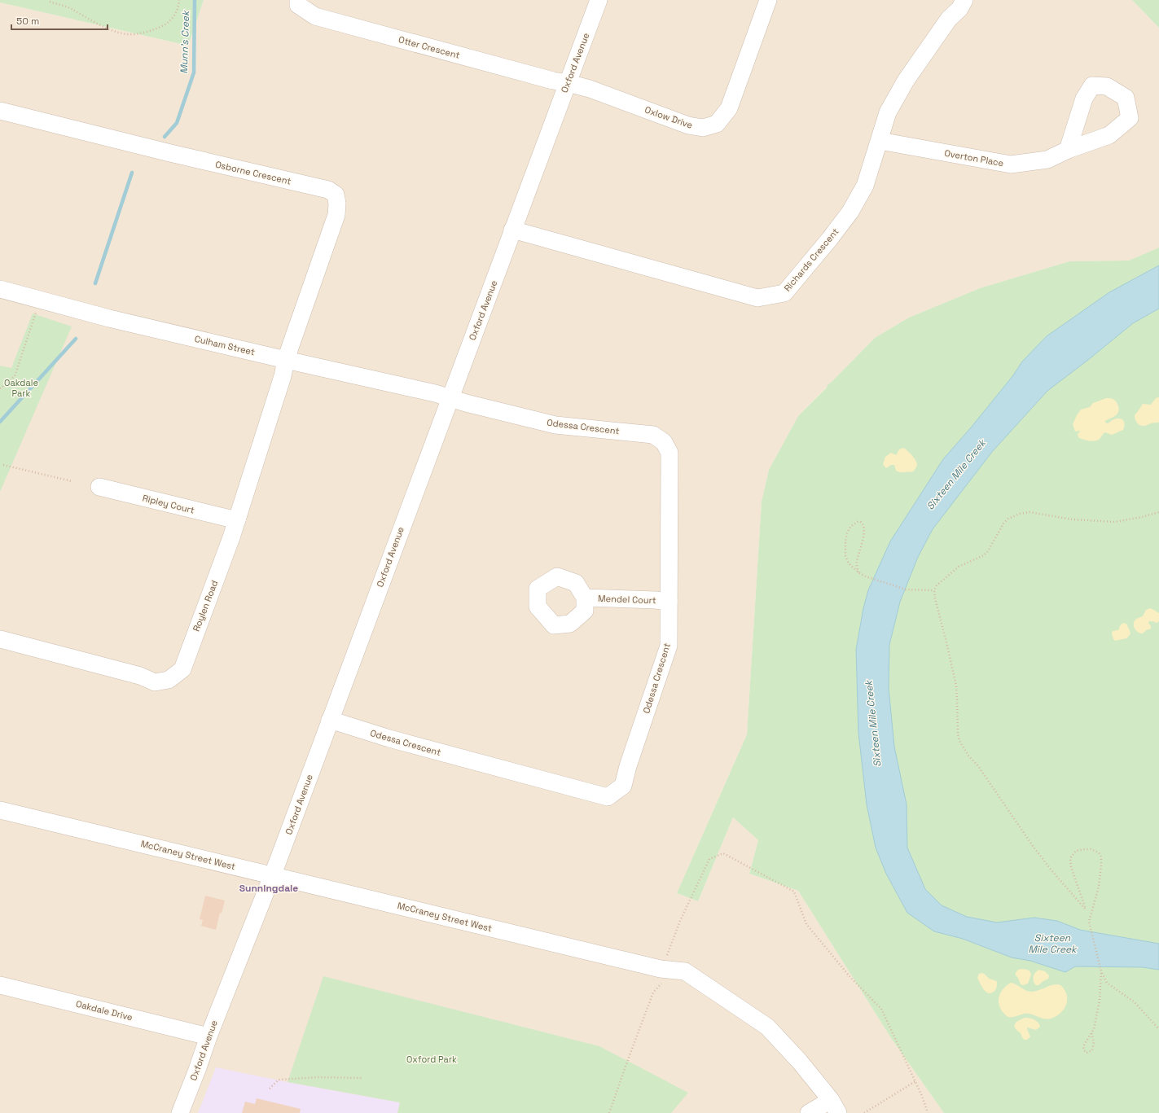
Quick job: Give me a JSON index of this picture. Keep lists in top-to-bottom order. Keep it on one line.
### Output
{"streets":{"street":["Otter Crescent","Oxford Avenue","Oxlow Drive","Overton Place","Osborne Crescent","Richards Crescent","Culham Street","Odessa Crescent","Ripley Court","Mendel Court","Roylen Road","McCraney Street West","Oakdale Drive"]},"crossings":[["Otter Crescent","Oxford Avenue"],["Otter Crescent","Oxlow Drive"],["Oxford Avenue","Oxlow Drive"],["Oxford Avenue","Richards Crescent"],["Oxford Avenue","Culham Street"],["Oxford Avenue","Odessa Crescent"],["Oxford Avenue","McCraney Street West"],["Oxford Avenue","Oakdale Drive"],["Overton Place","Richards Crescent"],["Osborne Crescent","Culham Street"],["Osborne Crescent","Roylen Road"],["Culham Street","Odessa Crescent"],["Culham Street","Roylen Road"],["Odessa Crescent","Mendel Court"],["Ripley Court","Roylen Road"]],"districts":["Sunningdale"],"water":["Munn's Creek","Sixteen Mile Creek"],"parks":["Oakdale Park","Oxford Park"],"scale_bar":"50 m"}
